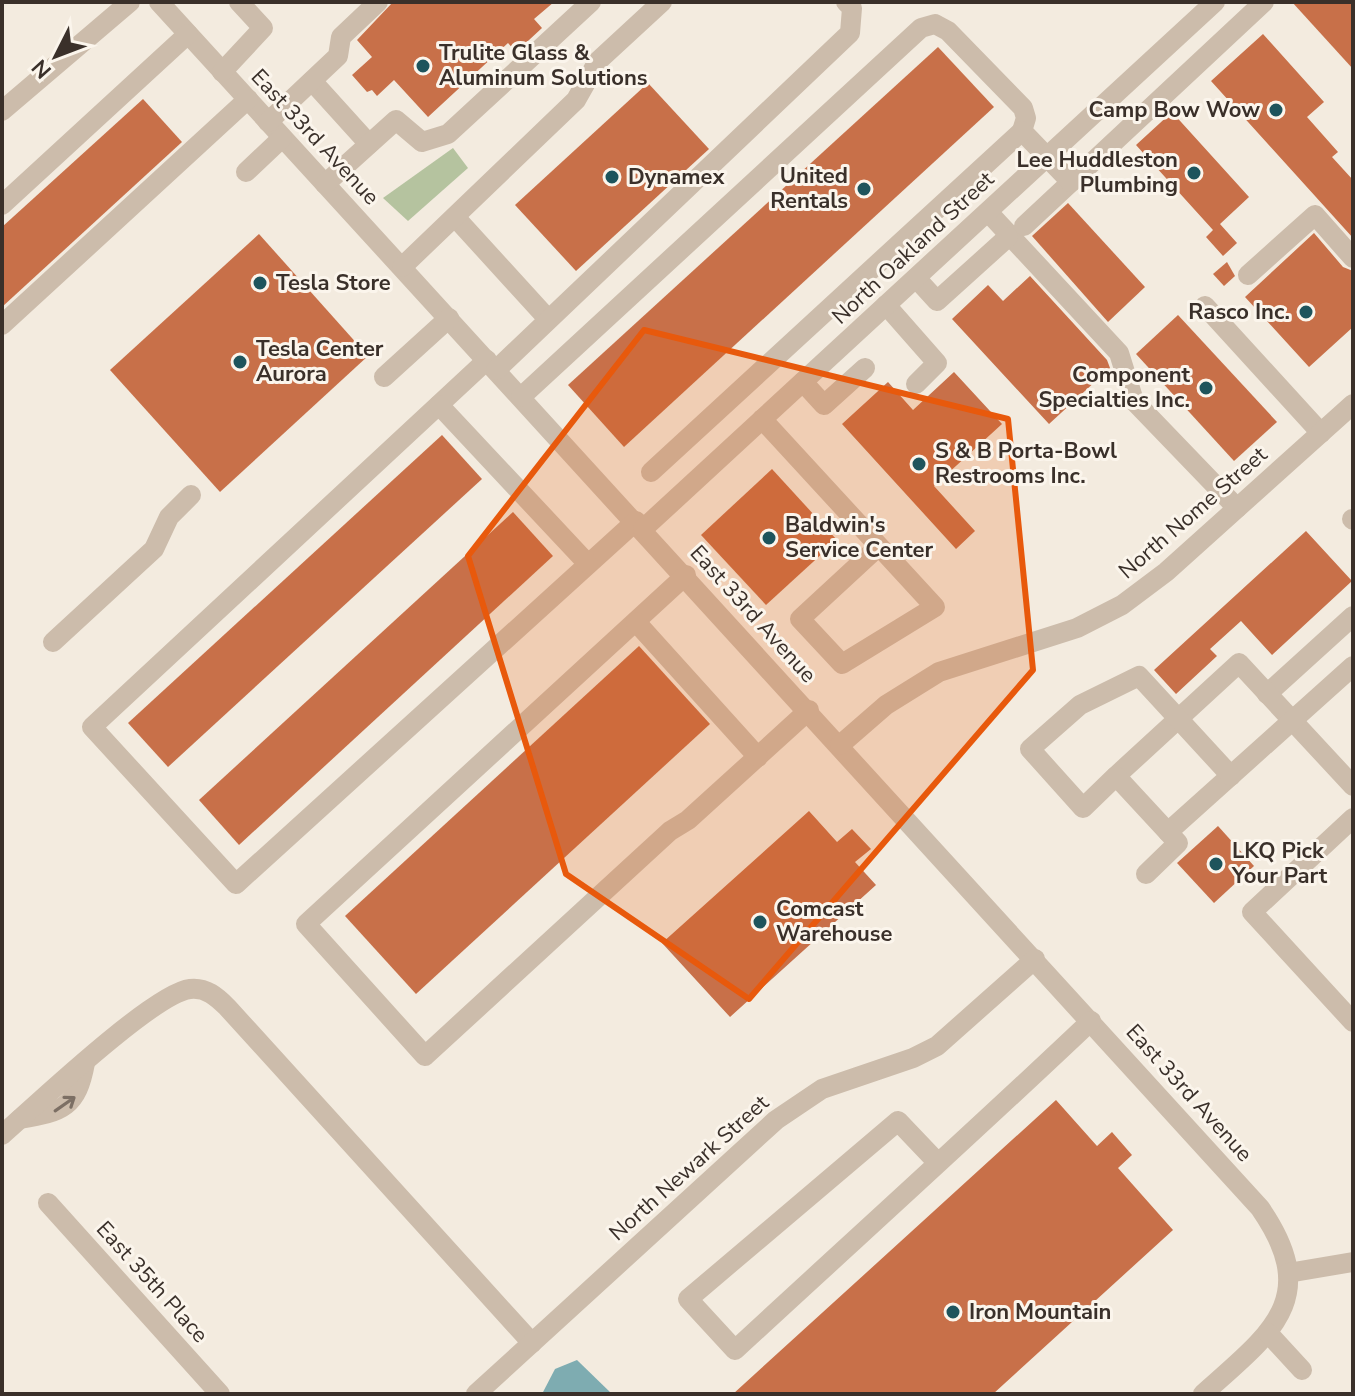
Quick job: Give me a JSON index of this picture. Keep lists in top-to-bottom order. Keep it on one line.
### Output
{"streets":{"street":["East 33rd Avenue","North Oakland Street","North Nome Street","North Newark Street","East 35th Place"]},"crossings":[["East 33rd Avenue","North Oakland Street"],["East 33rd Avenue","North Nome Street"],["East 33rd Avenue","North Newark Street"]],"places":["Trulite Glass & Aluminum Solutions","Camp Bow Wow","Lee Huddleston Plumbing","Dynamex","United Rentals","Tesla Store","Rasco Inc.","Tesla Center Aurora","Component Specialties Inc.","S & B Porta-Bowl Restrooms Inc.","Baldwin's Service Center","LKQ Pick Your Part","Comcast Warehouse","Iron Mountain"],"north":"bottom left"}
